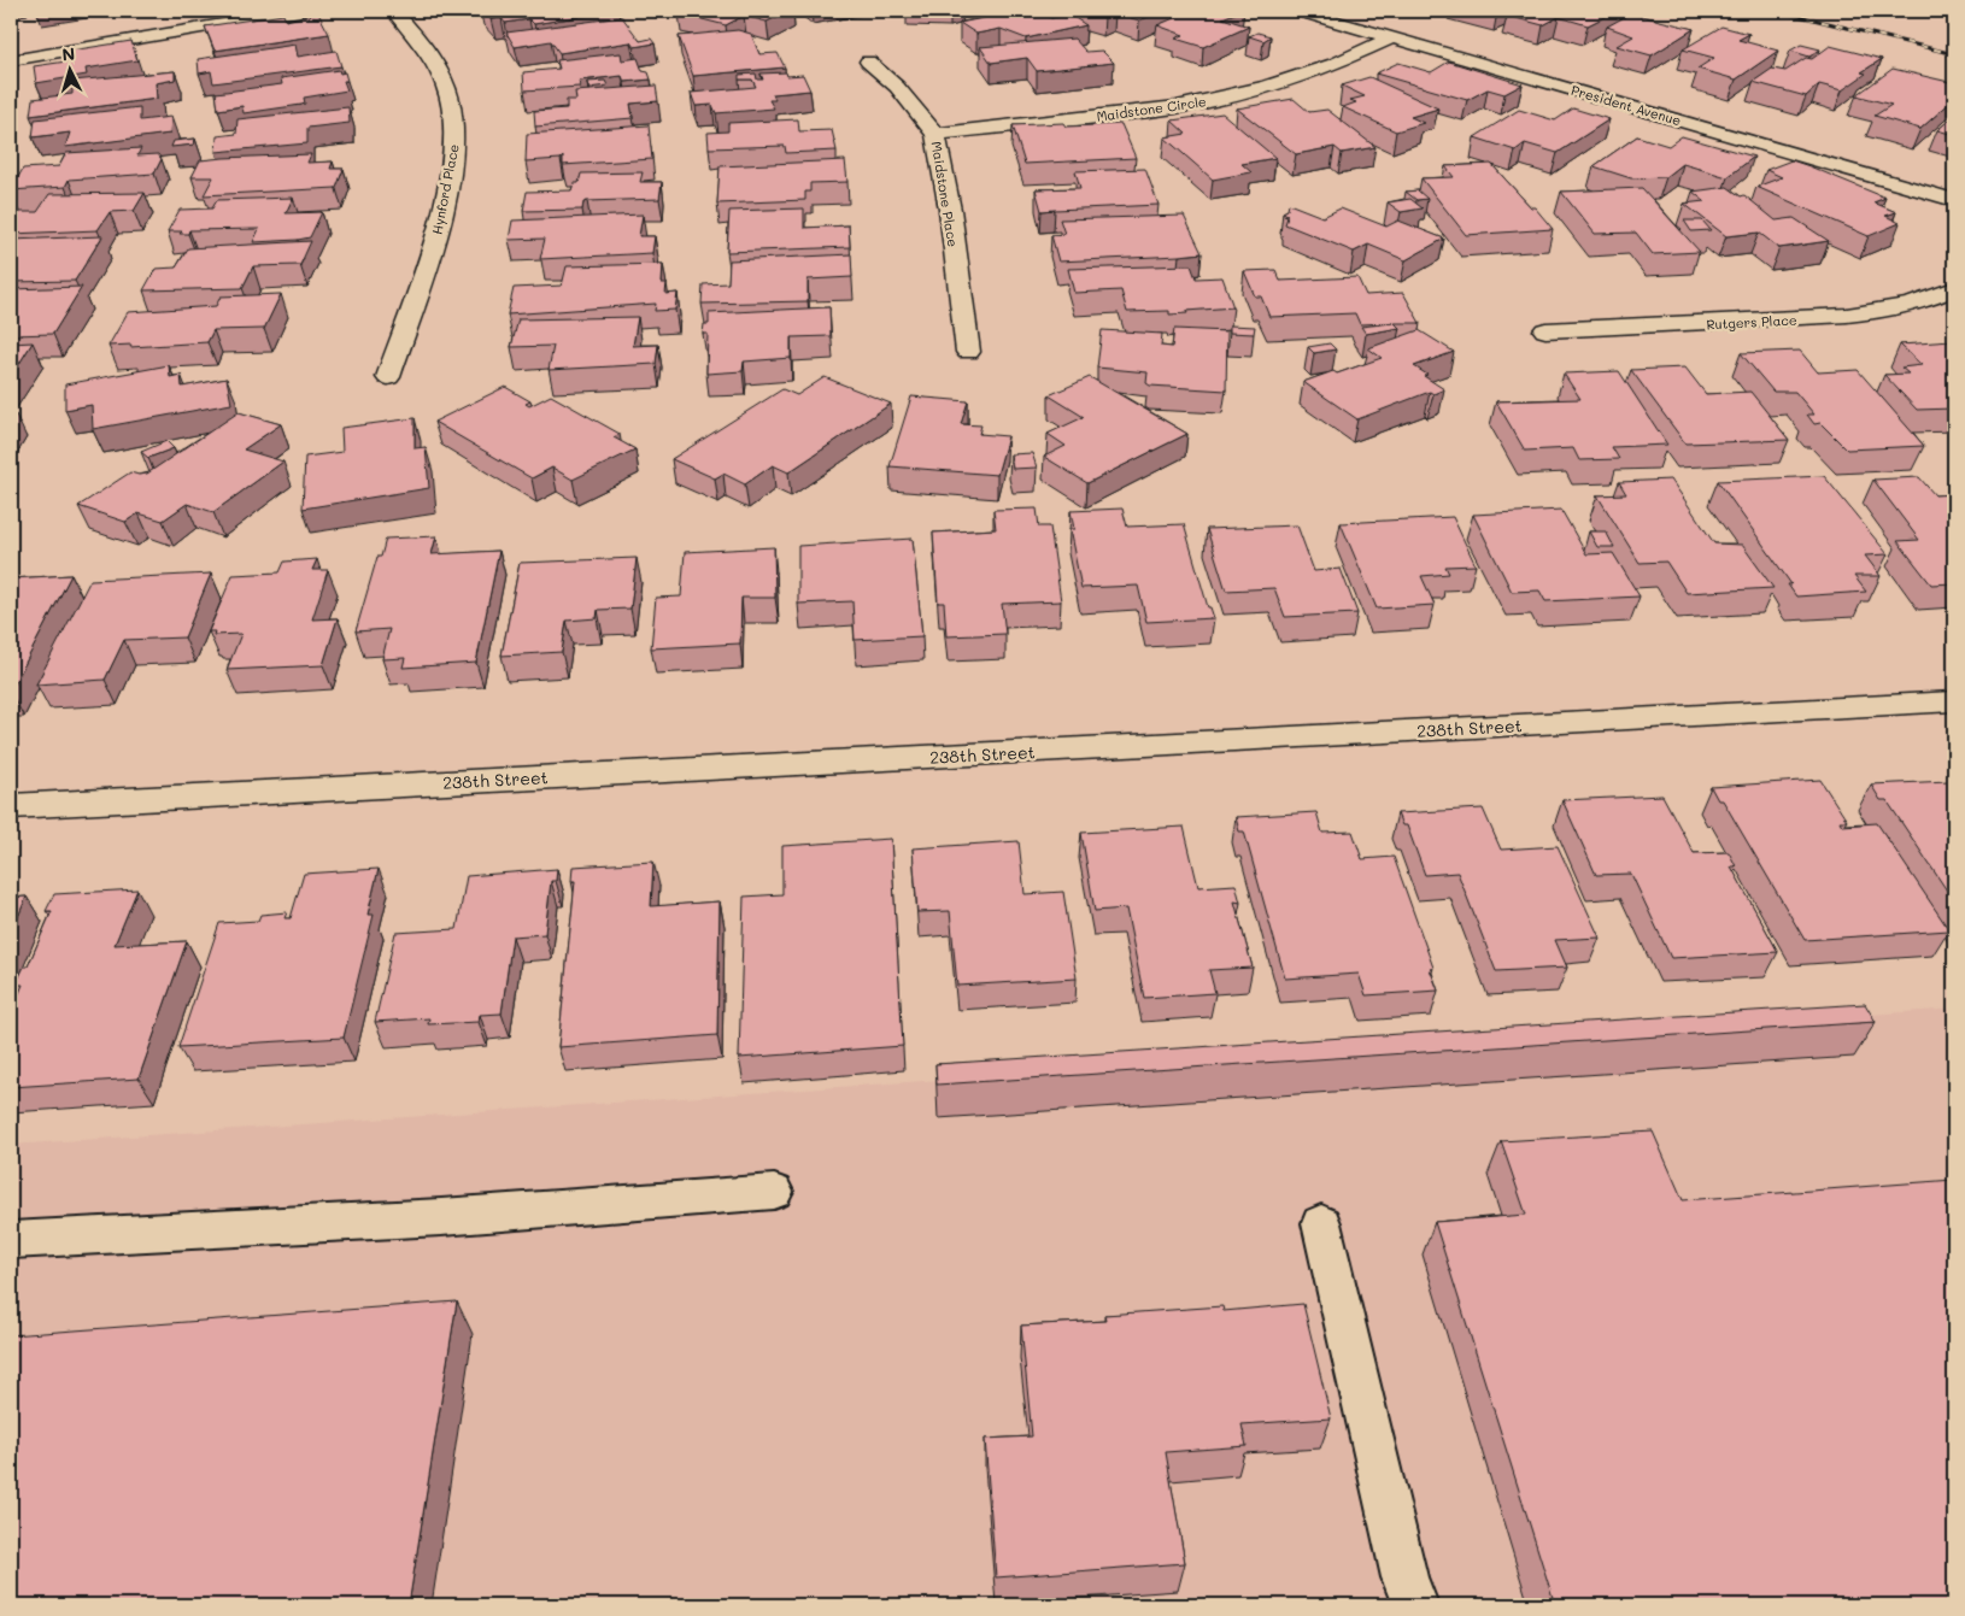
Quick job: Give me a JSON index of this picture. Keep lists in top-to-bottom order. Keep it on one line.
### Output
{"streets":{"street":["President Avenue","Maidstone Circle","Hynford Place","Maidstone Place","Rutgers Place","238th Street"]},"crossings":[["President Avenue","Maidstone Circle"],["Maidstone Circle","Maidstone Place"]],"north":"top"}
